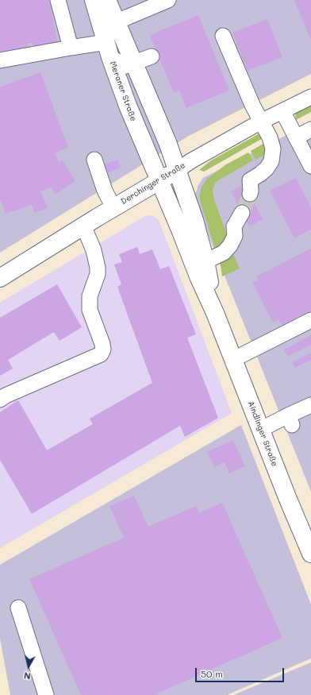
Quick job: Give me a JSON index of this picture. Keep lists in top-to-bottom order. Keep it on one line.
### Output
{"streets":{"main road":["Meraner Straße","Derchinger Straße","Aindlinger Straße"]},"crossings":[["Meraner Straße","Derchinger Straße"],["Meraner Straße","Aindlinger Straße"],["Derchinger Straße","Aindlinger Straße"]],"scale_bar":"50 m","north":"bottom"}
